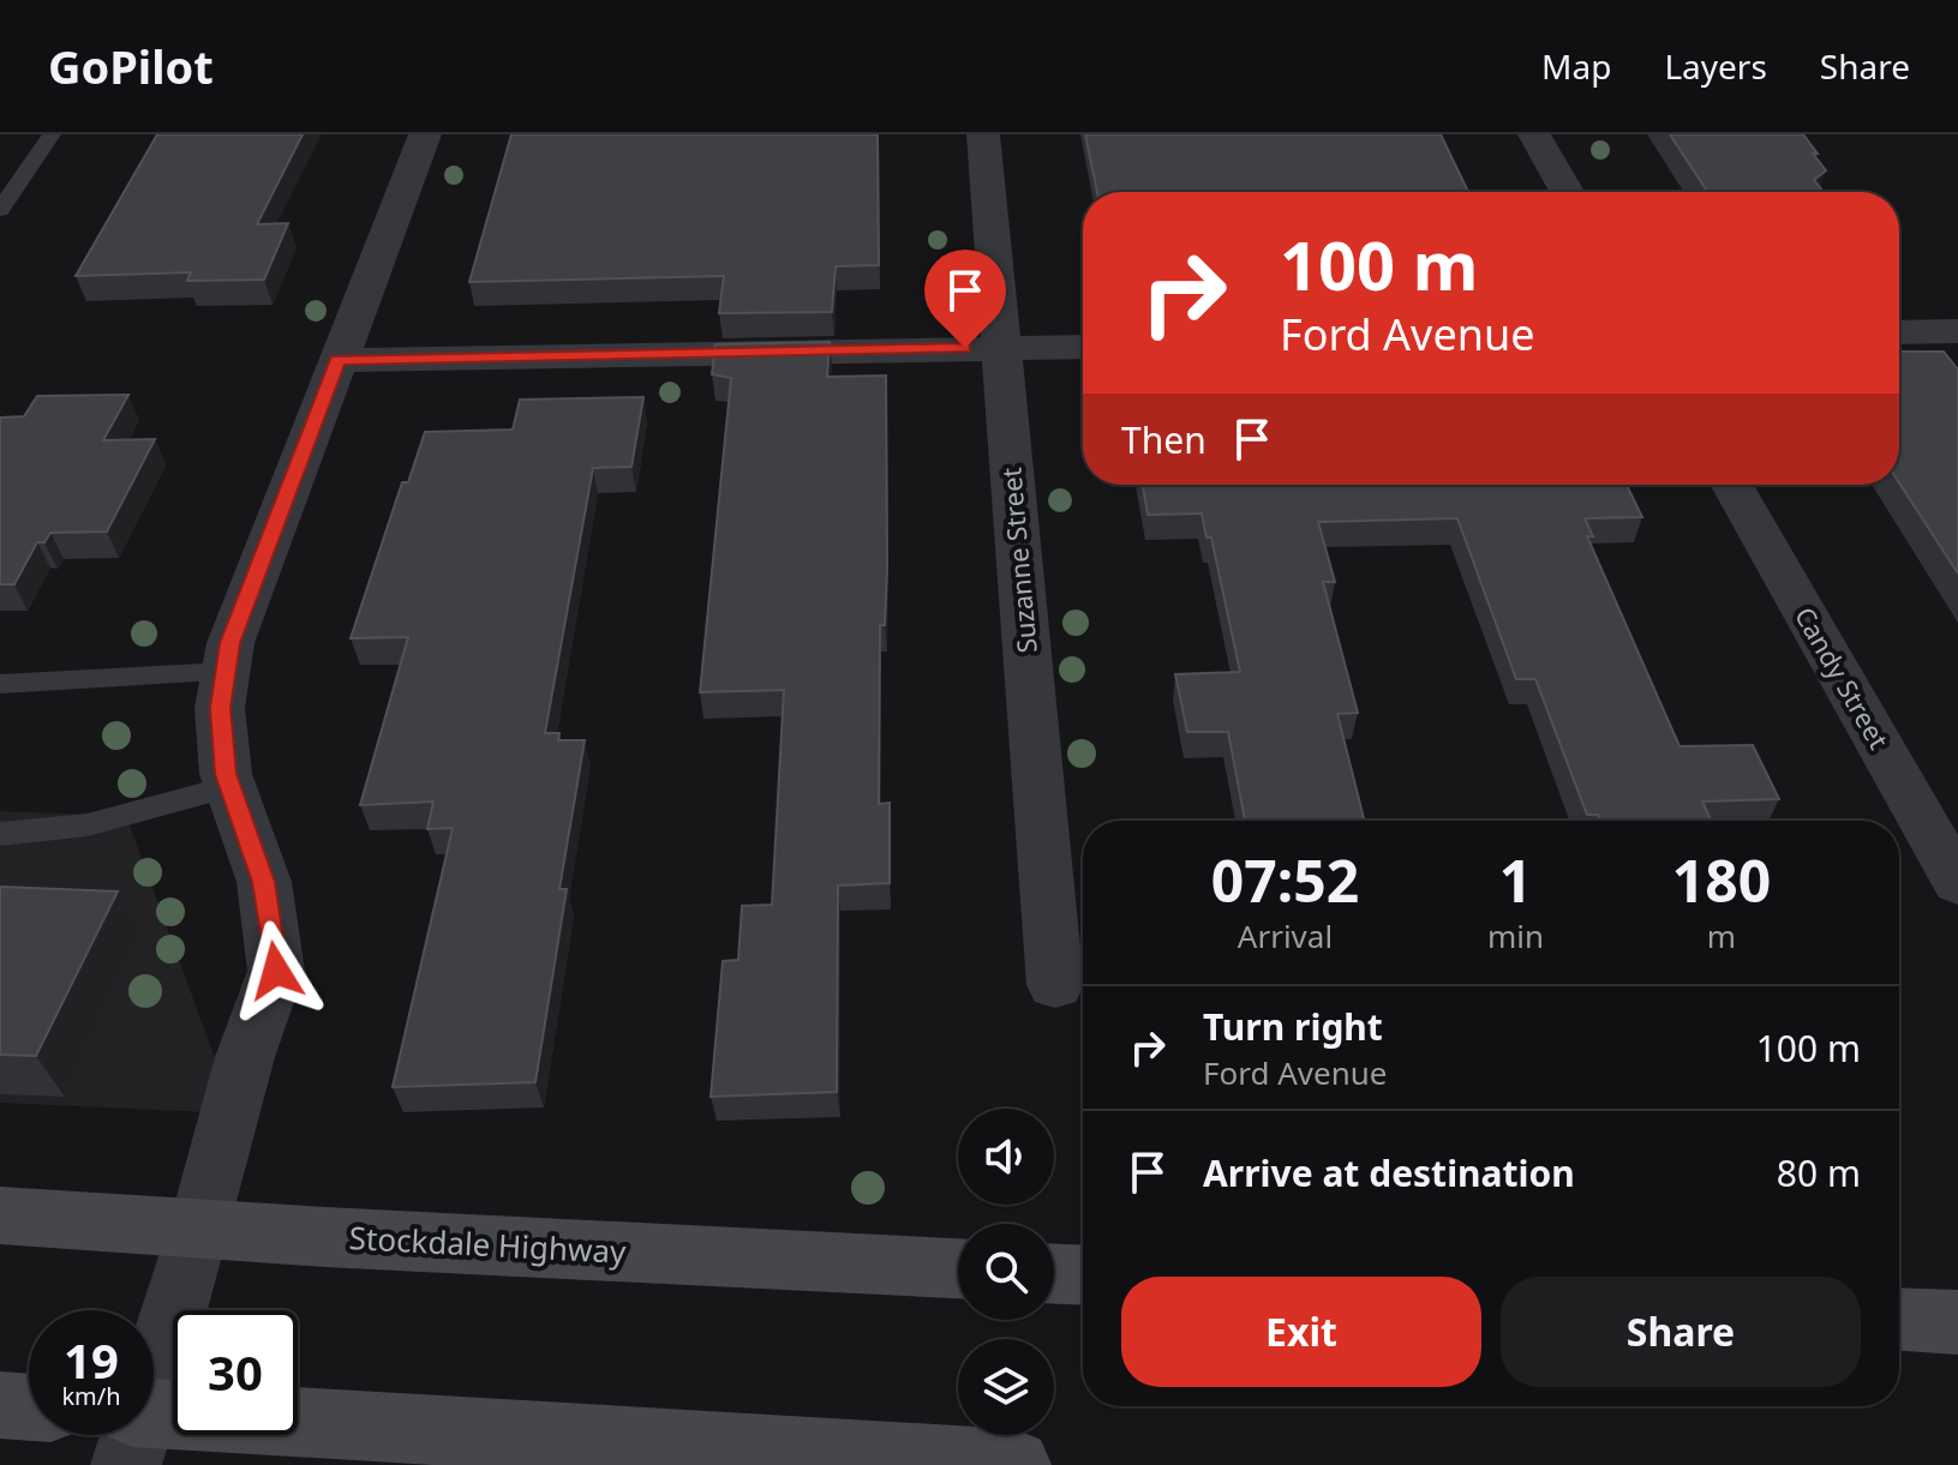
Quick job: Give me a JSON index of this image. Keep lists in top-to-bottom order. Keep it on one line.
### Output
{"streets":{"main road":["Stockdale Highway"],"street":["Suzanne Street","Candy Street"]},"page":{"header":"GoPilot","nav":["Map","Layers","Share"],"turn":["100 m","Ford Avenue"],"then":"Then","eta":["07:52","Arrival","1","min","180","m"],"list":[{"name":"Turn right","note":"Ford Avenue","value":"100 m"},{"name":"Arrive at destination","value":"80 m"}],"buttons":["Exit","Share"],"speed":"19 km/h","limit":"30"}}
